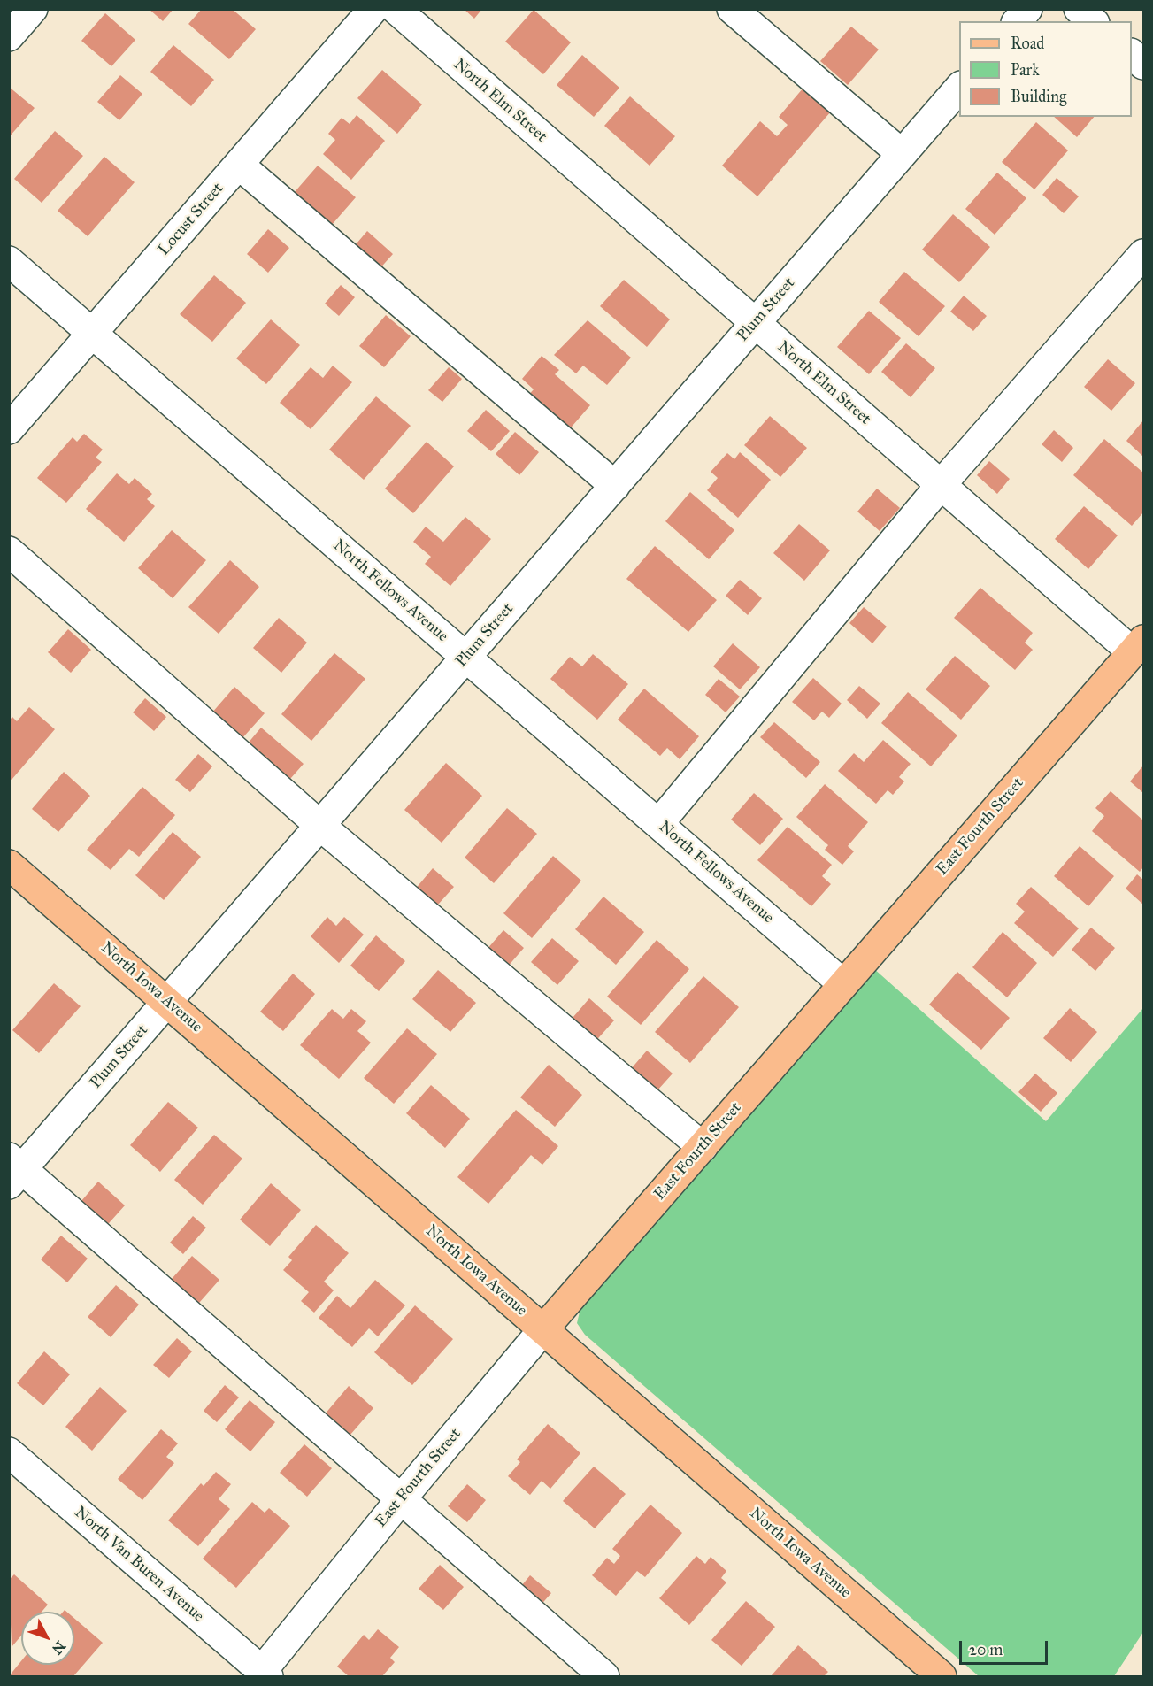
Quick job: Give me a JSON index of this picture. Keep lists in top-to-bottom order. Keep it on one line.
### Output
{"streets":{"main road":["East Fourth Street","North Iowa Avenue"],"street":["North Elm Street","Locust Street","Plum Street","North Fellows Avenue","North Van Buren Avenue"]},"crossings":[["North Elm Street","Plum Street"],["North Elm Street","East Fourth Street"],["Locust Street","North Fellows Avenue"],["Plum Street","North Fellows Avenue"],["Plum Street","North Iowa Avenue"],["North Fellows Avenue","East Fourth Street"],["East Fourth Street","North Iowa Avenue"],["East Fourth Street","North Van Buren Avenue"]],"legend":["Road","Park","Building"],"scale_bar":"20 m","north":"bottom right"}
